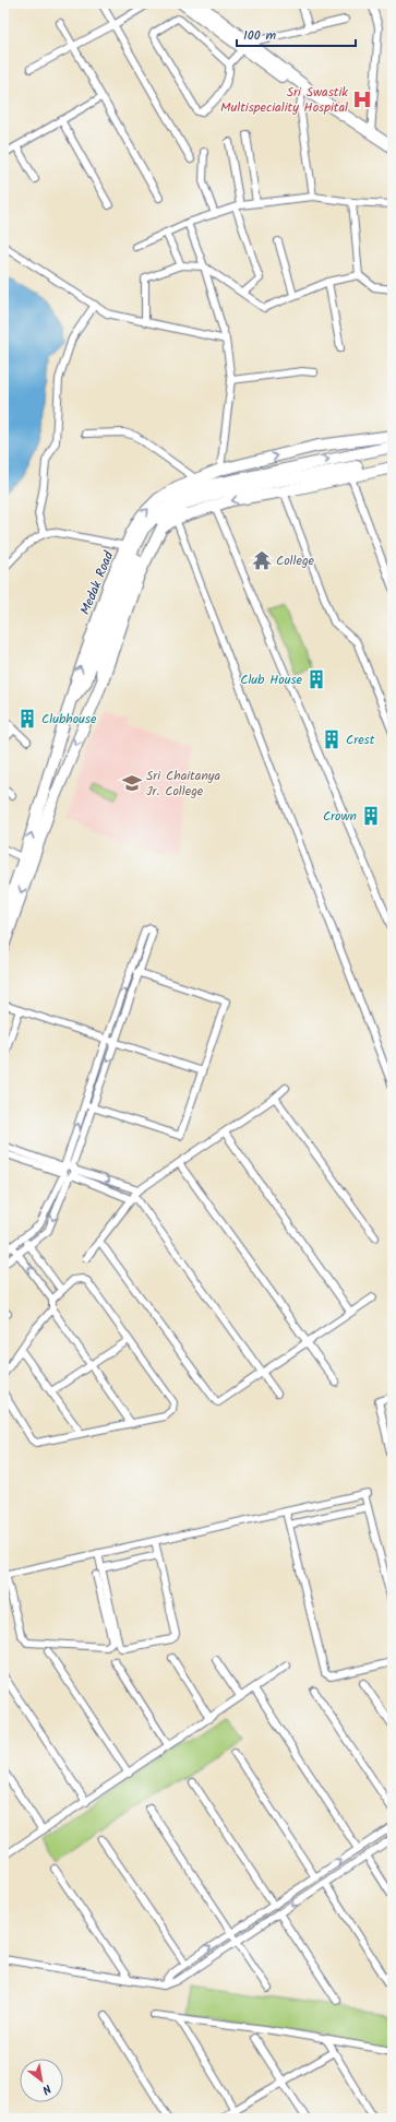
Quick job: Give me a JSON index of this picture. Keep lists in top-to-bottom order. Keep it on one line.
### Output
{"streets":{"main road":["Medak Road"]},"places":{"hospital":["Sri Swastik Multispeciality Hospital"],"temple":["College"],"building":["Club House","Clubhouse","Crest","Crown"],"school or university":["Sri Chaitanya Jr. College"]},"scale_bar":"100 m","north":"bottom right"}
